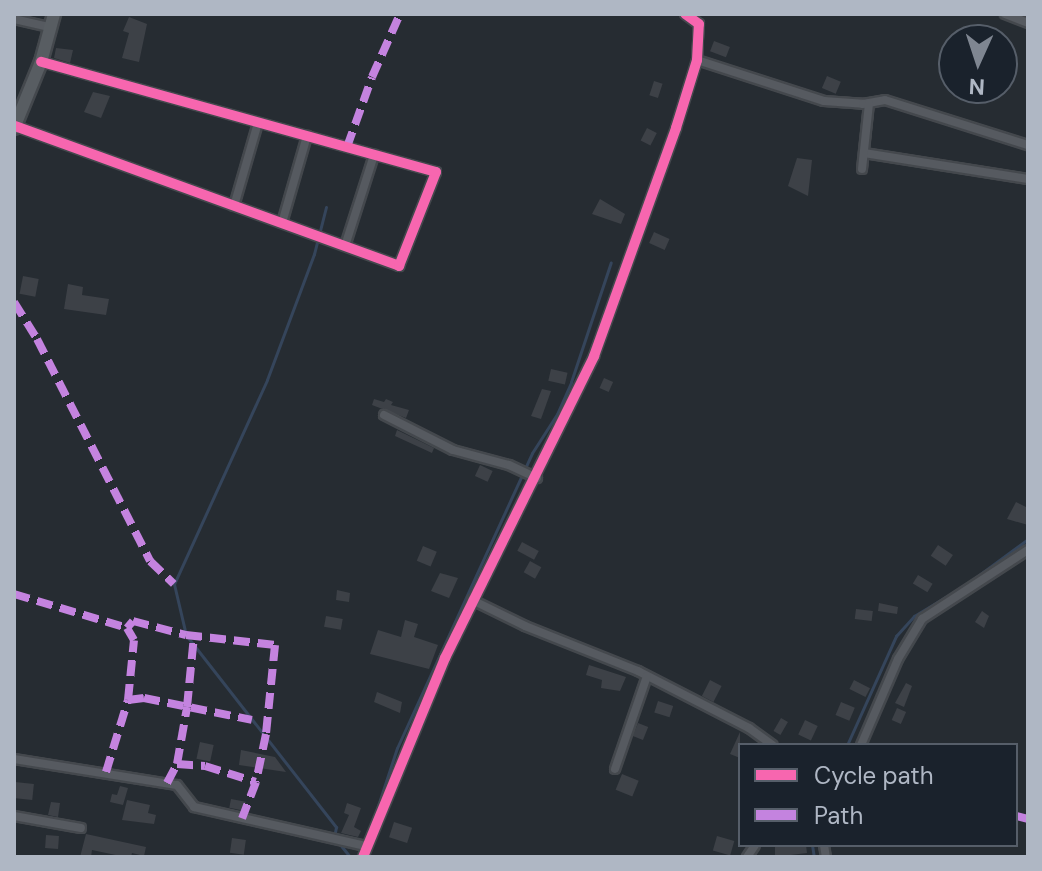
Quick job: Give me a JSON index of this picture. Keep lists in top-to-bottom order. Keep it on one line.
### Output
{"legend":["Cycle path","Path"],"north":"bottom"}
